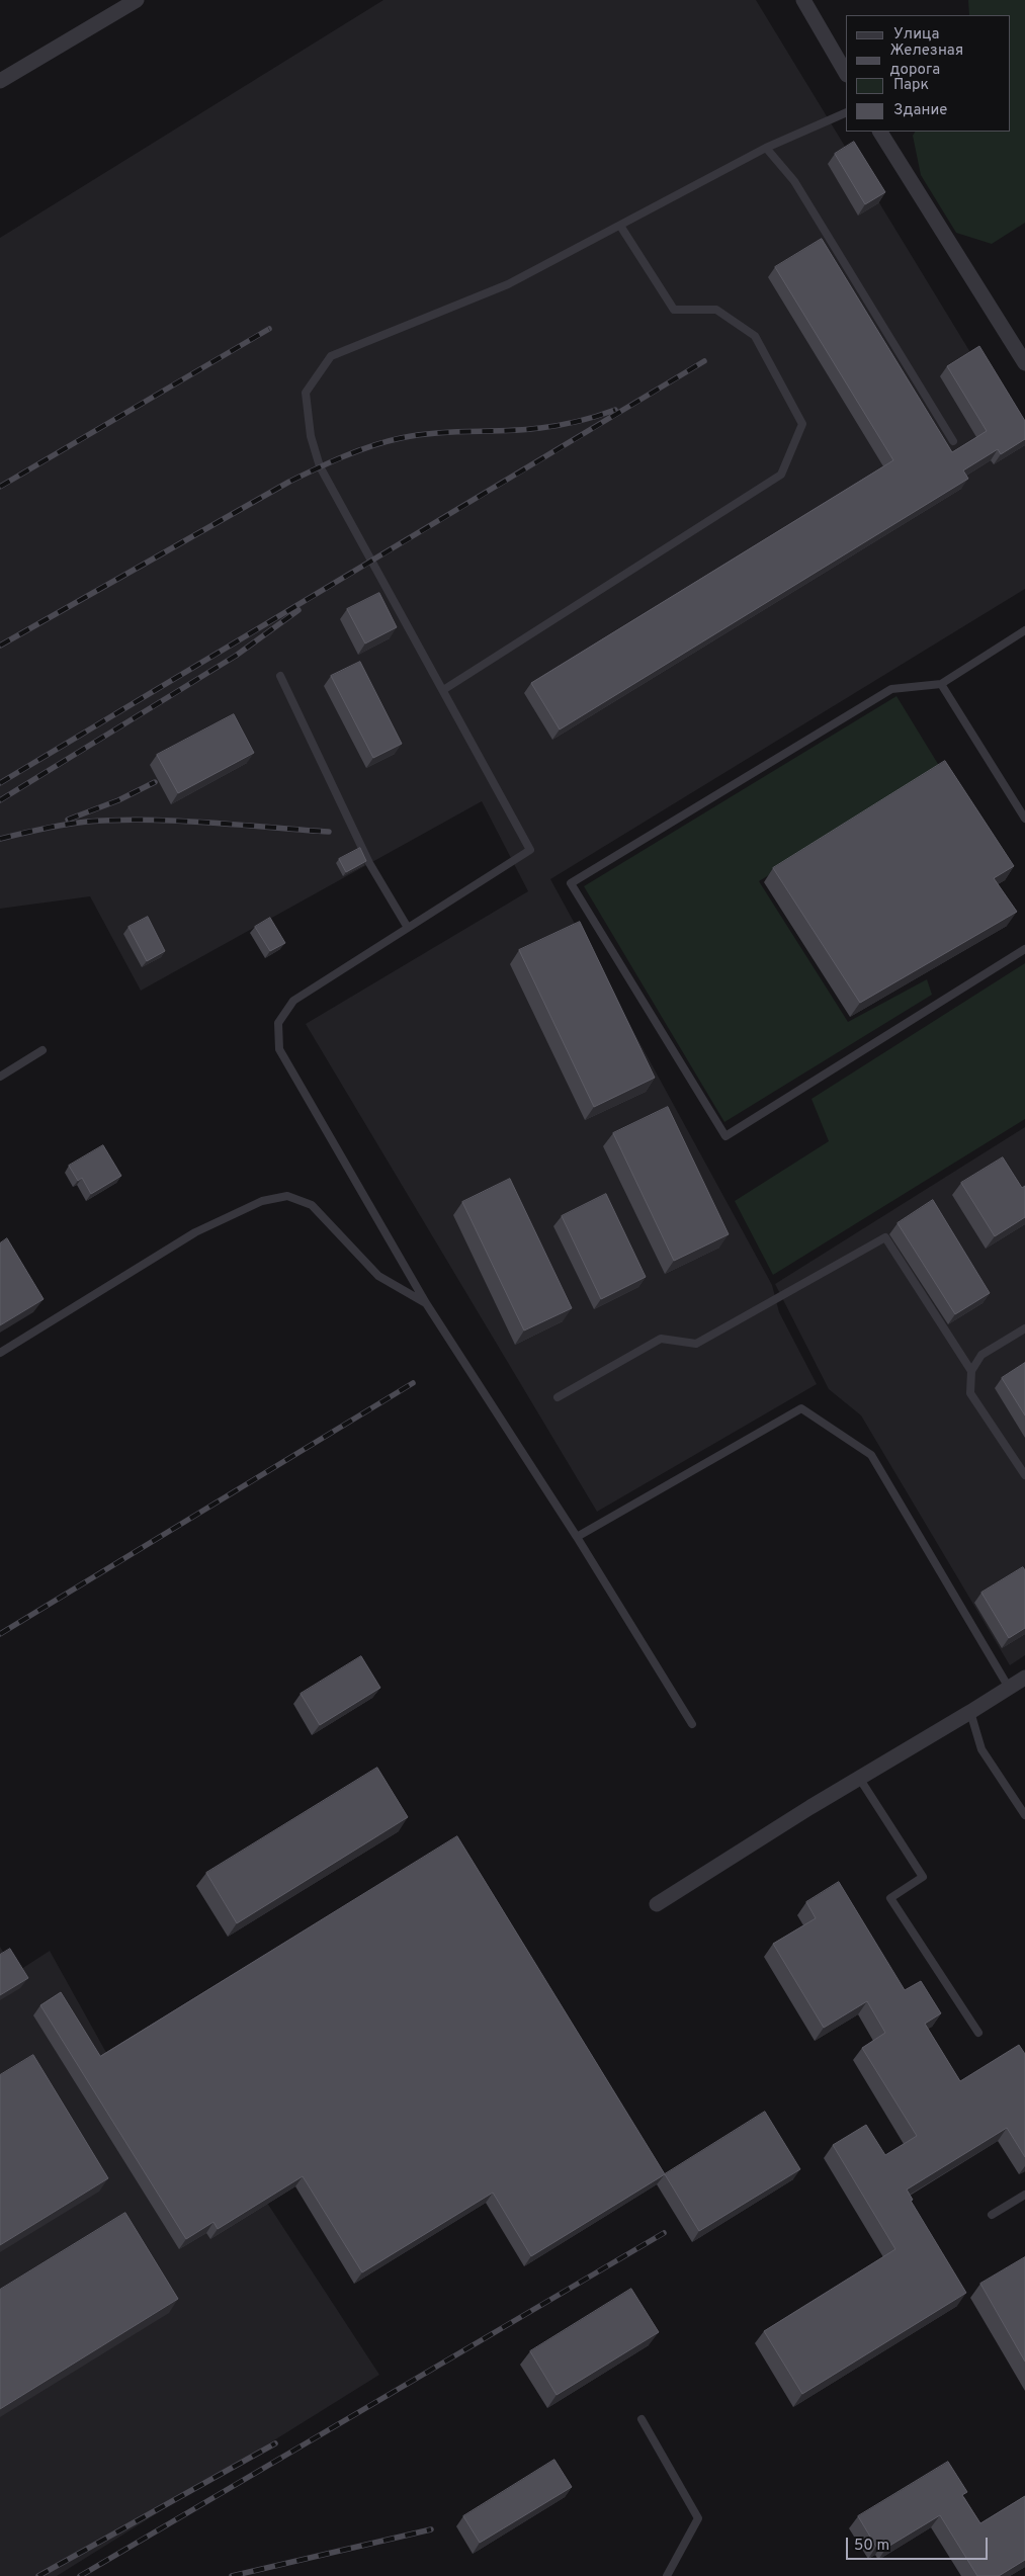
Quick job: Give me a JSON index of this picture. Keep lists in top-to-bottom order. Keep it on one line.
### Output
{"legend":["Улица","Железная дорога","Парк","Здание"],"scale_bar":"50 m"}
